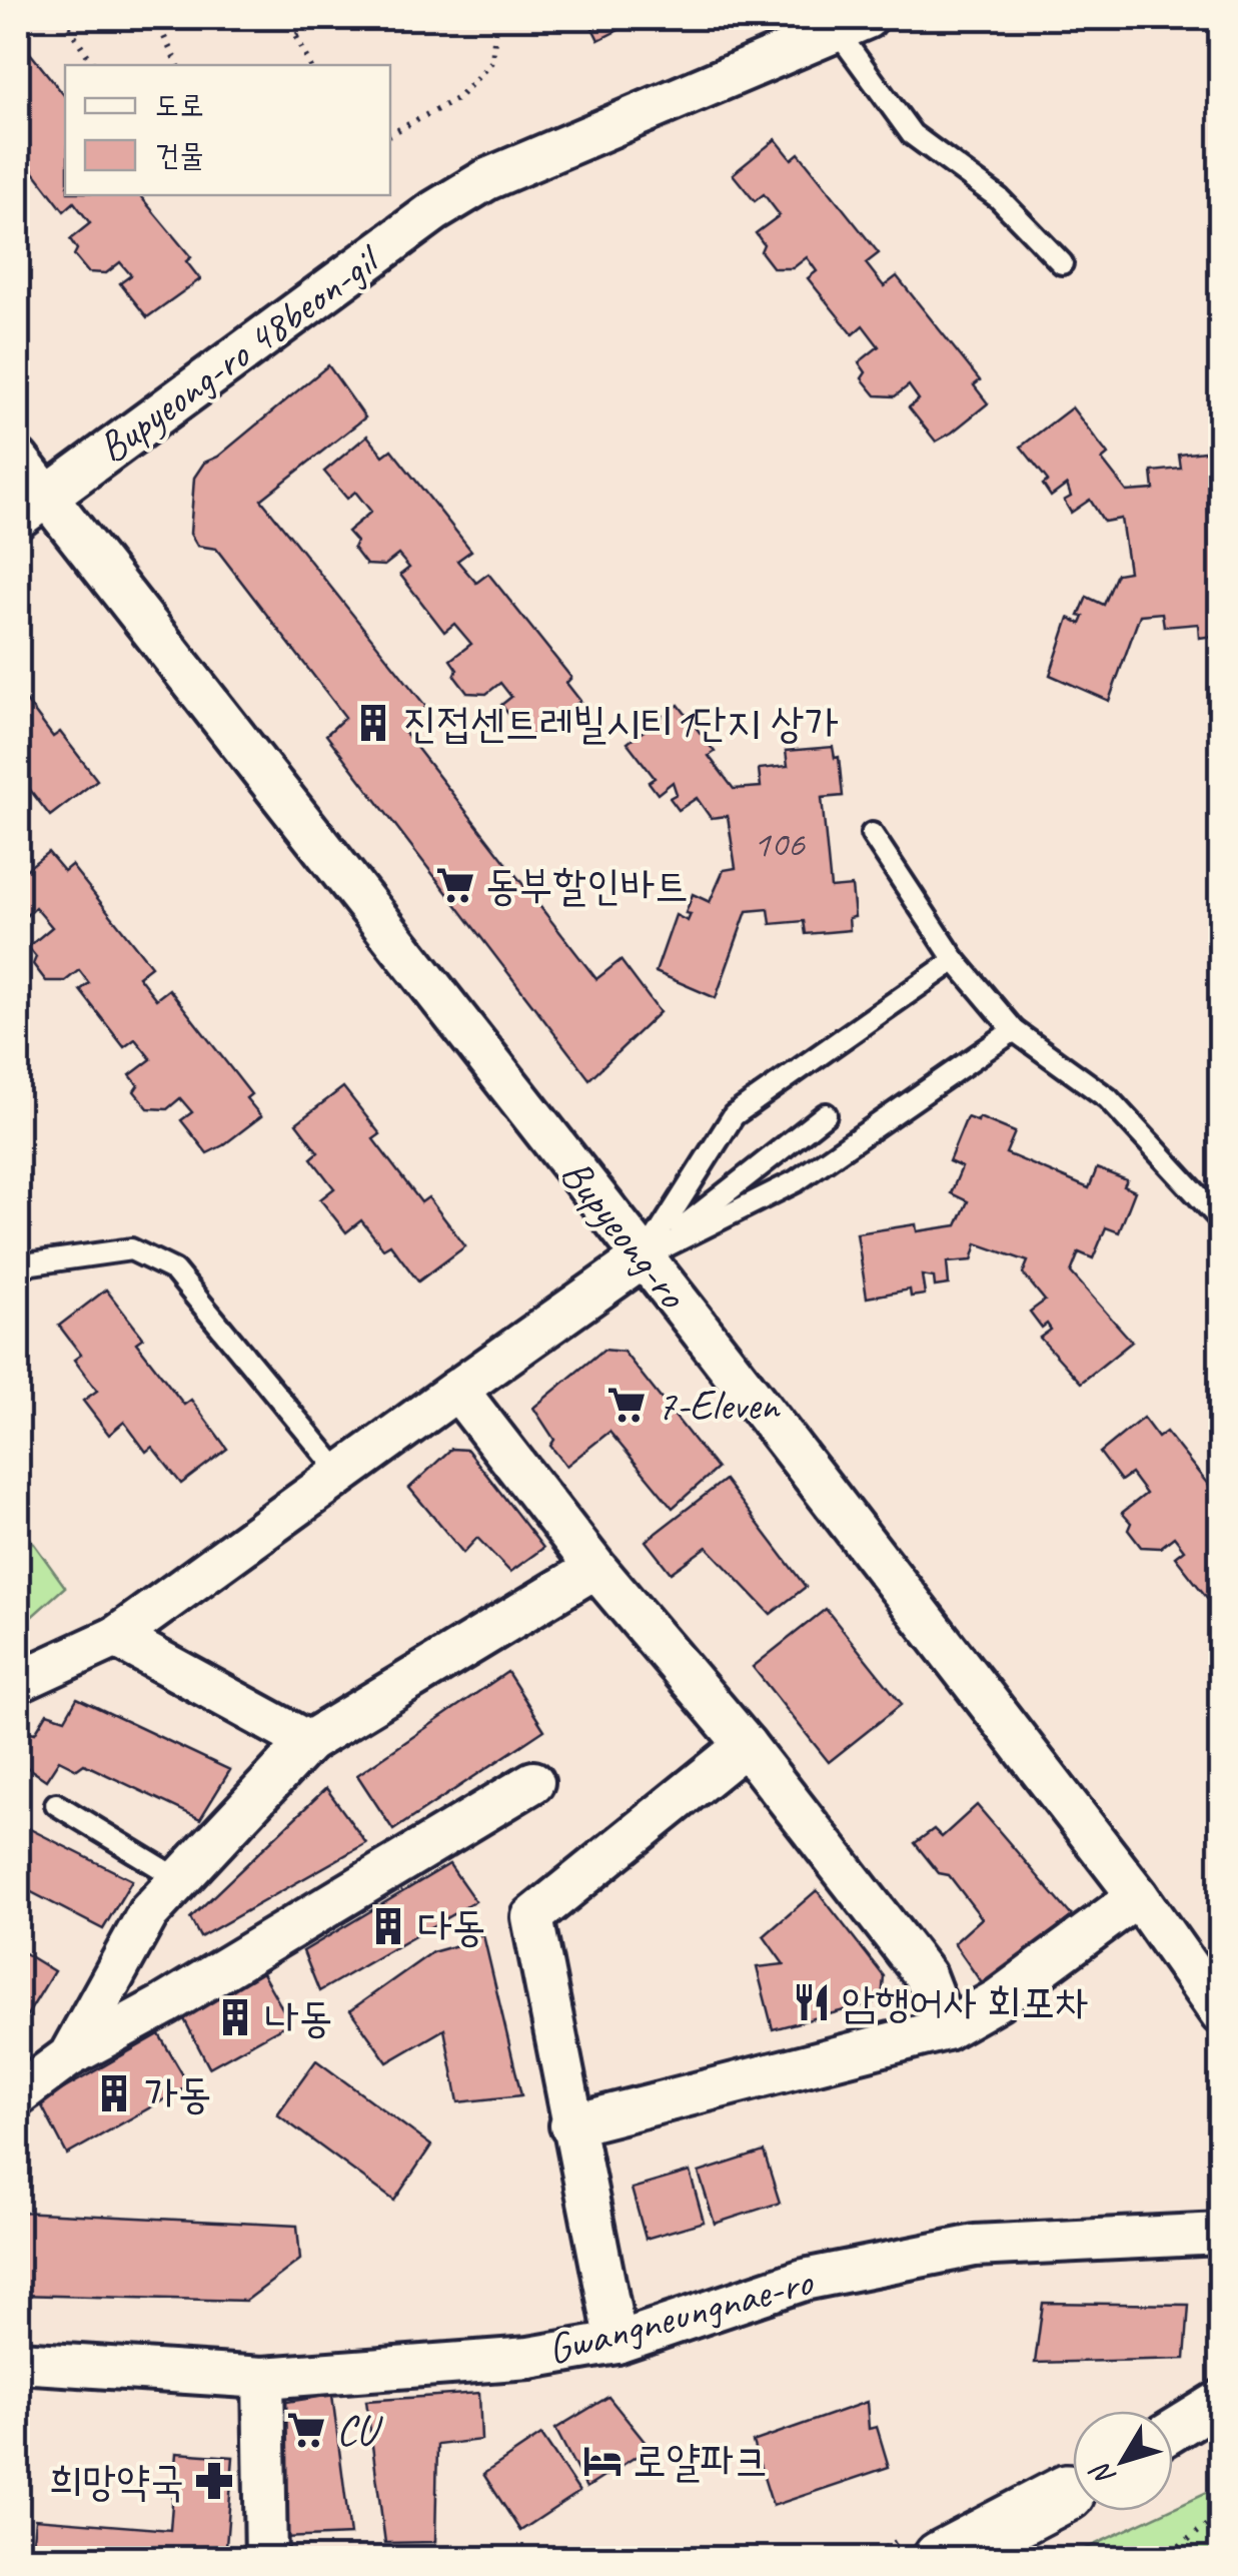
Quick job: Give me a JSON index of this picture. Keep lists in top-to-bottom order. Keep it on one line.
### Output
{"streets":{"street":["Bupyeong-ro 48beon-gil","Bupyeong-ro","Gwangneungnae-ro"]},"crossings":[["Bupyeong-ro 48beon-gil","Bupyeong-ro"]],"places":{"building":["진접센트레빌시티1단지 상가","다동","나동","가동"],"supermarket":["동부할인바트","7-Eleven","CU"],"restaurant":["암행어사 회포차"],"hotel":["로얄파크"],"pharmacy":["희망약국"]},"house_numbers":["106"],"legend":["도로","건물"],"north":"bottom left"}
